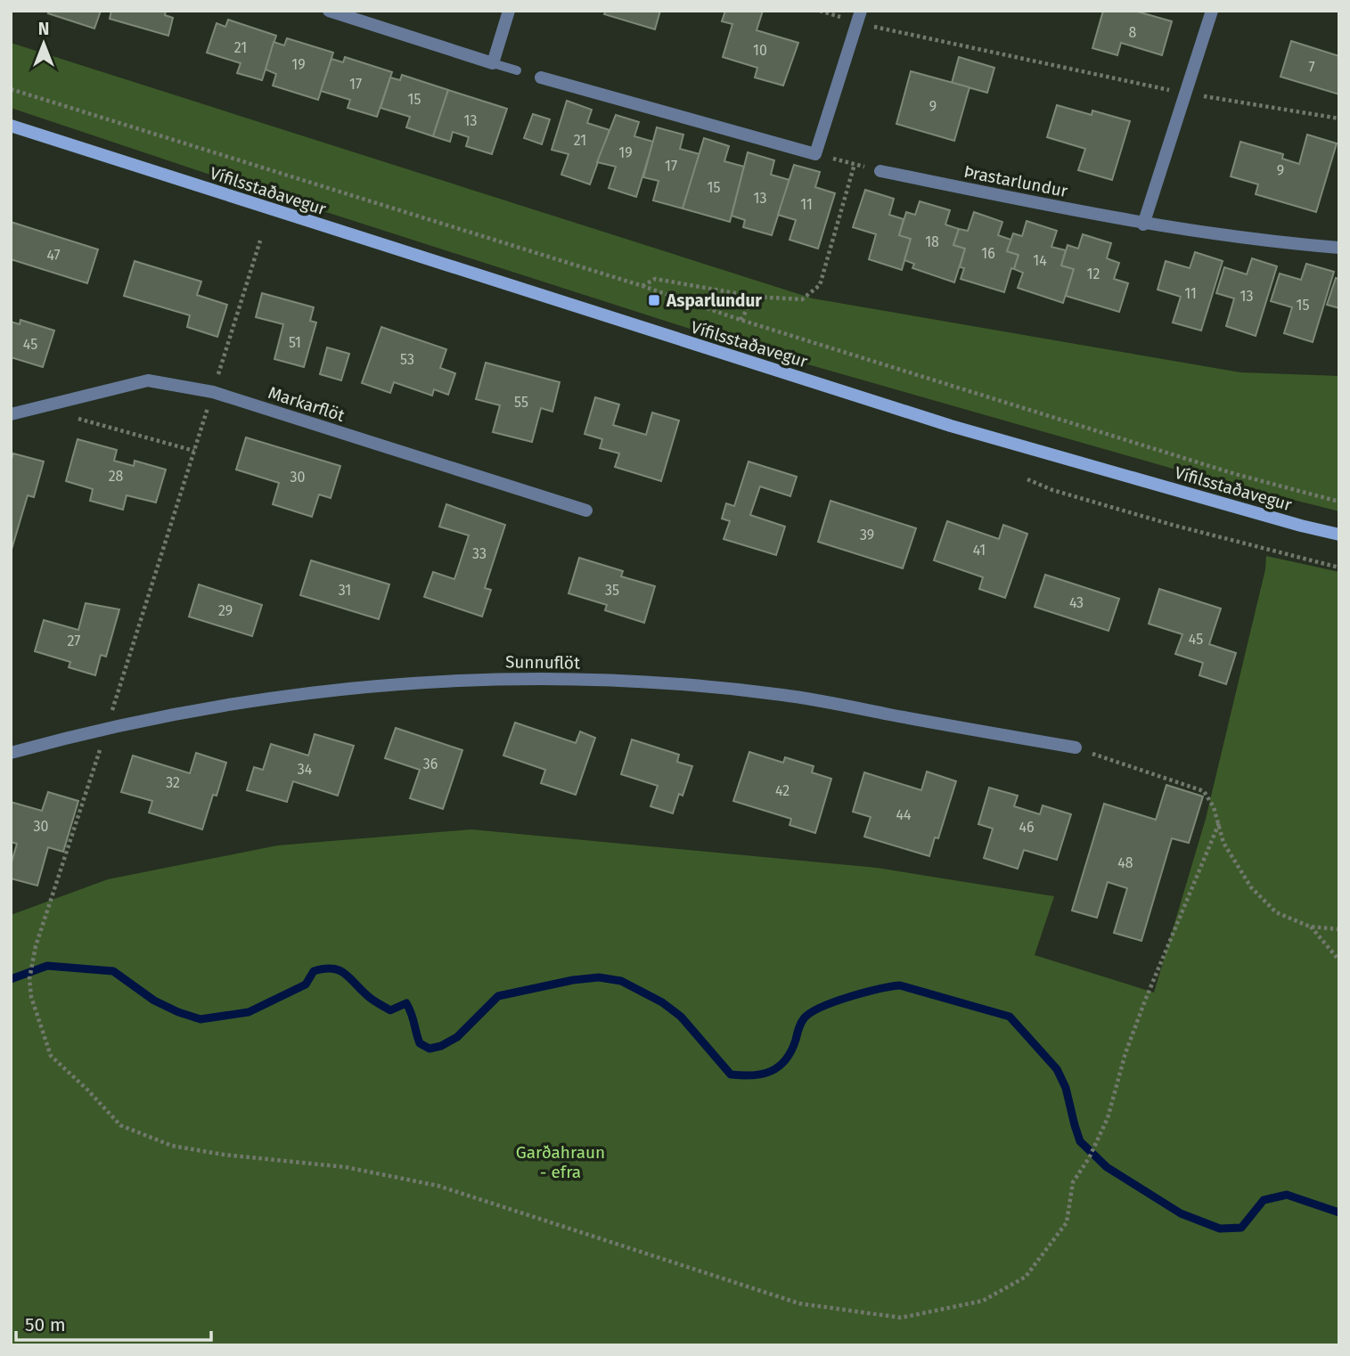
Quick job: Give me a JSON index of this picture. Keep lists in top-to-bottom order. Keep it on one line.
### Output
{"streets":{"main road":["Vífilsstaðavegur"],"street":["Þrastarlundur","Markarflöt","Sunnuflöt"]},"parks":["Garðahraun - efra"],"places":{"transit":["Asparlundur"]},"house_numbers":["8","21","10","19","7","17","15","9","13","21","19","17","9","15","13","11","18","16","47","14","12","11","13","15","51","45","53","55","28","30","39","41","33","31","35","43","29","45","27","36","34","32","42","44","30","46","48"],"scale_bar":"50 m","north":"top"}
